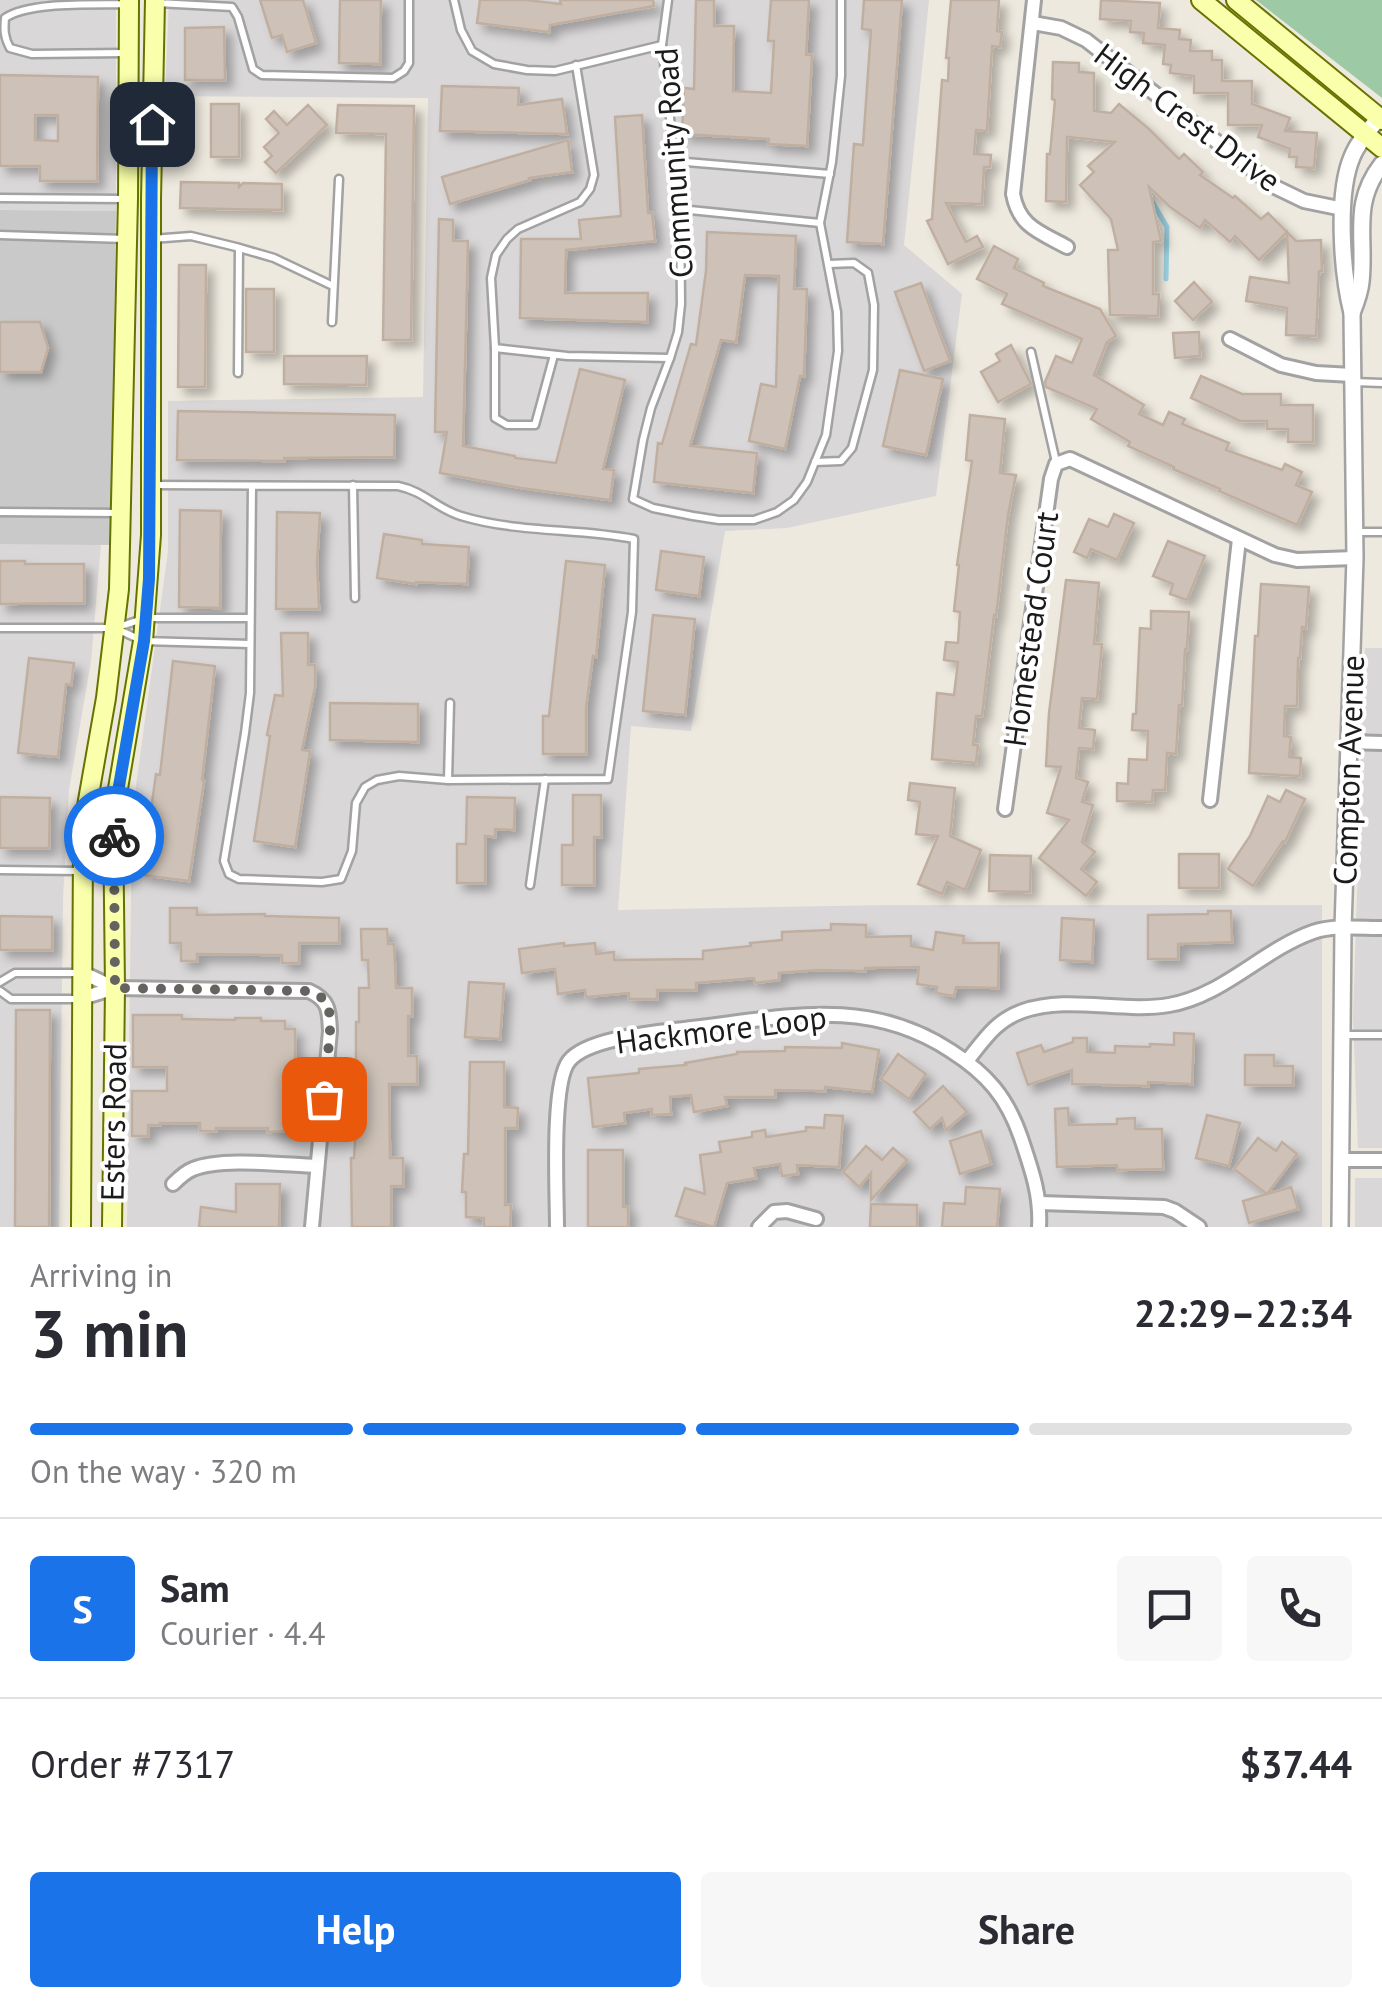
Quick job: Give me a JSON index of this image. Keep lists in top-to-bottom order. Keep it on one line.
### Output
{"streets":{"main road":["Esters Road"],"street":["High Crest Drive","Homestead Court","Compton Avenue","Hackmore Loop"],"lane":["Community Road"]},"crossings":[["High Crest Drive","Compton Avenue"]],"page":{"heading":["3 min","Arriving in","22:29–22:34"],"panel":["Sam","Courier · 4.4","Order #7317","$37.44"],"bar":"On the way · 320 m","round":"S","buttons":["Help","Share"]}}
